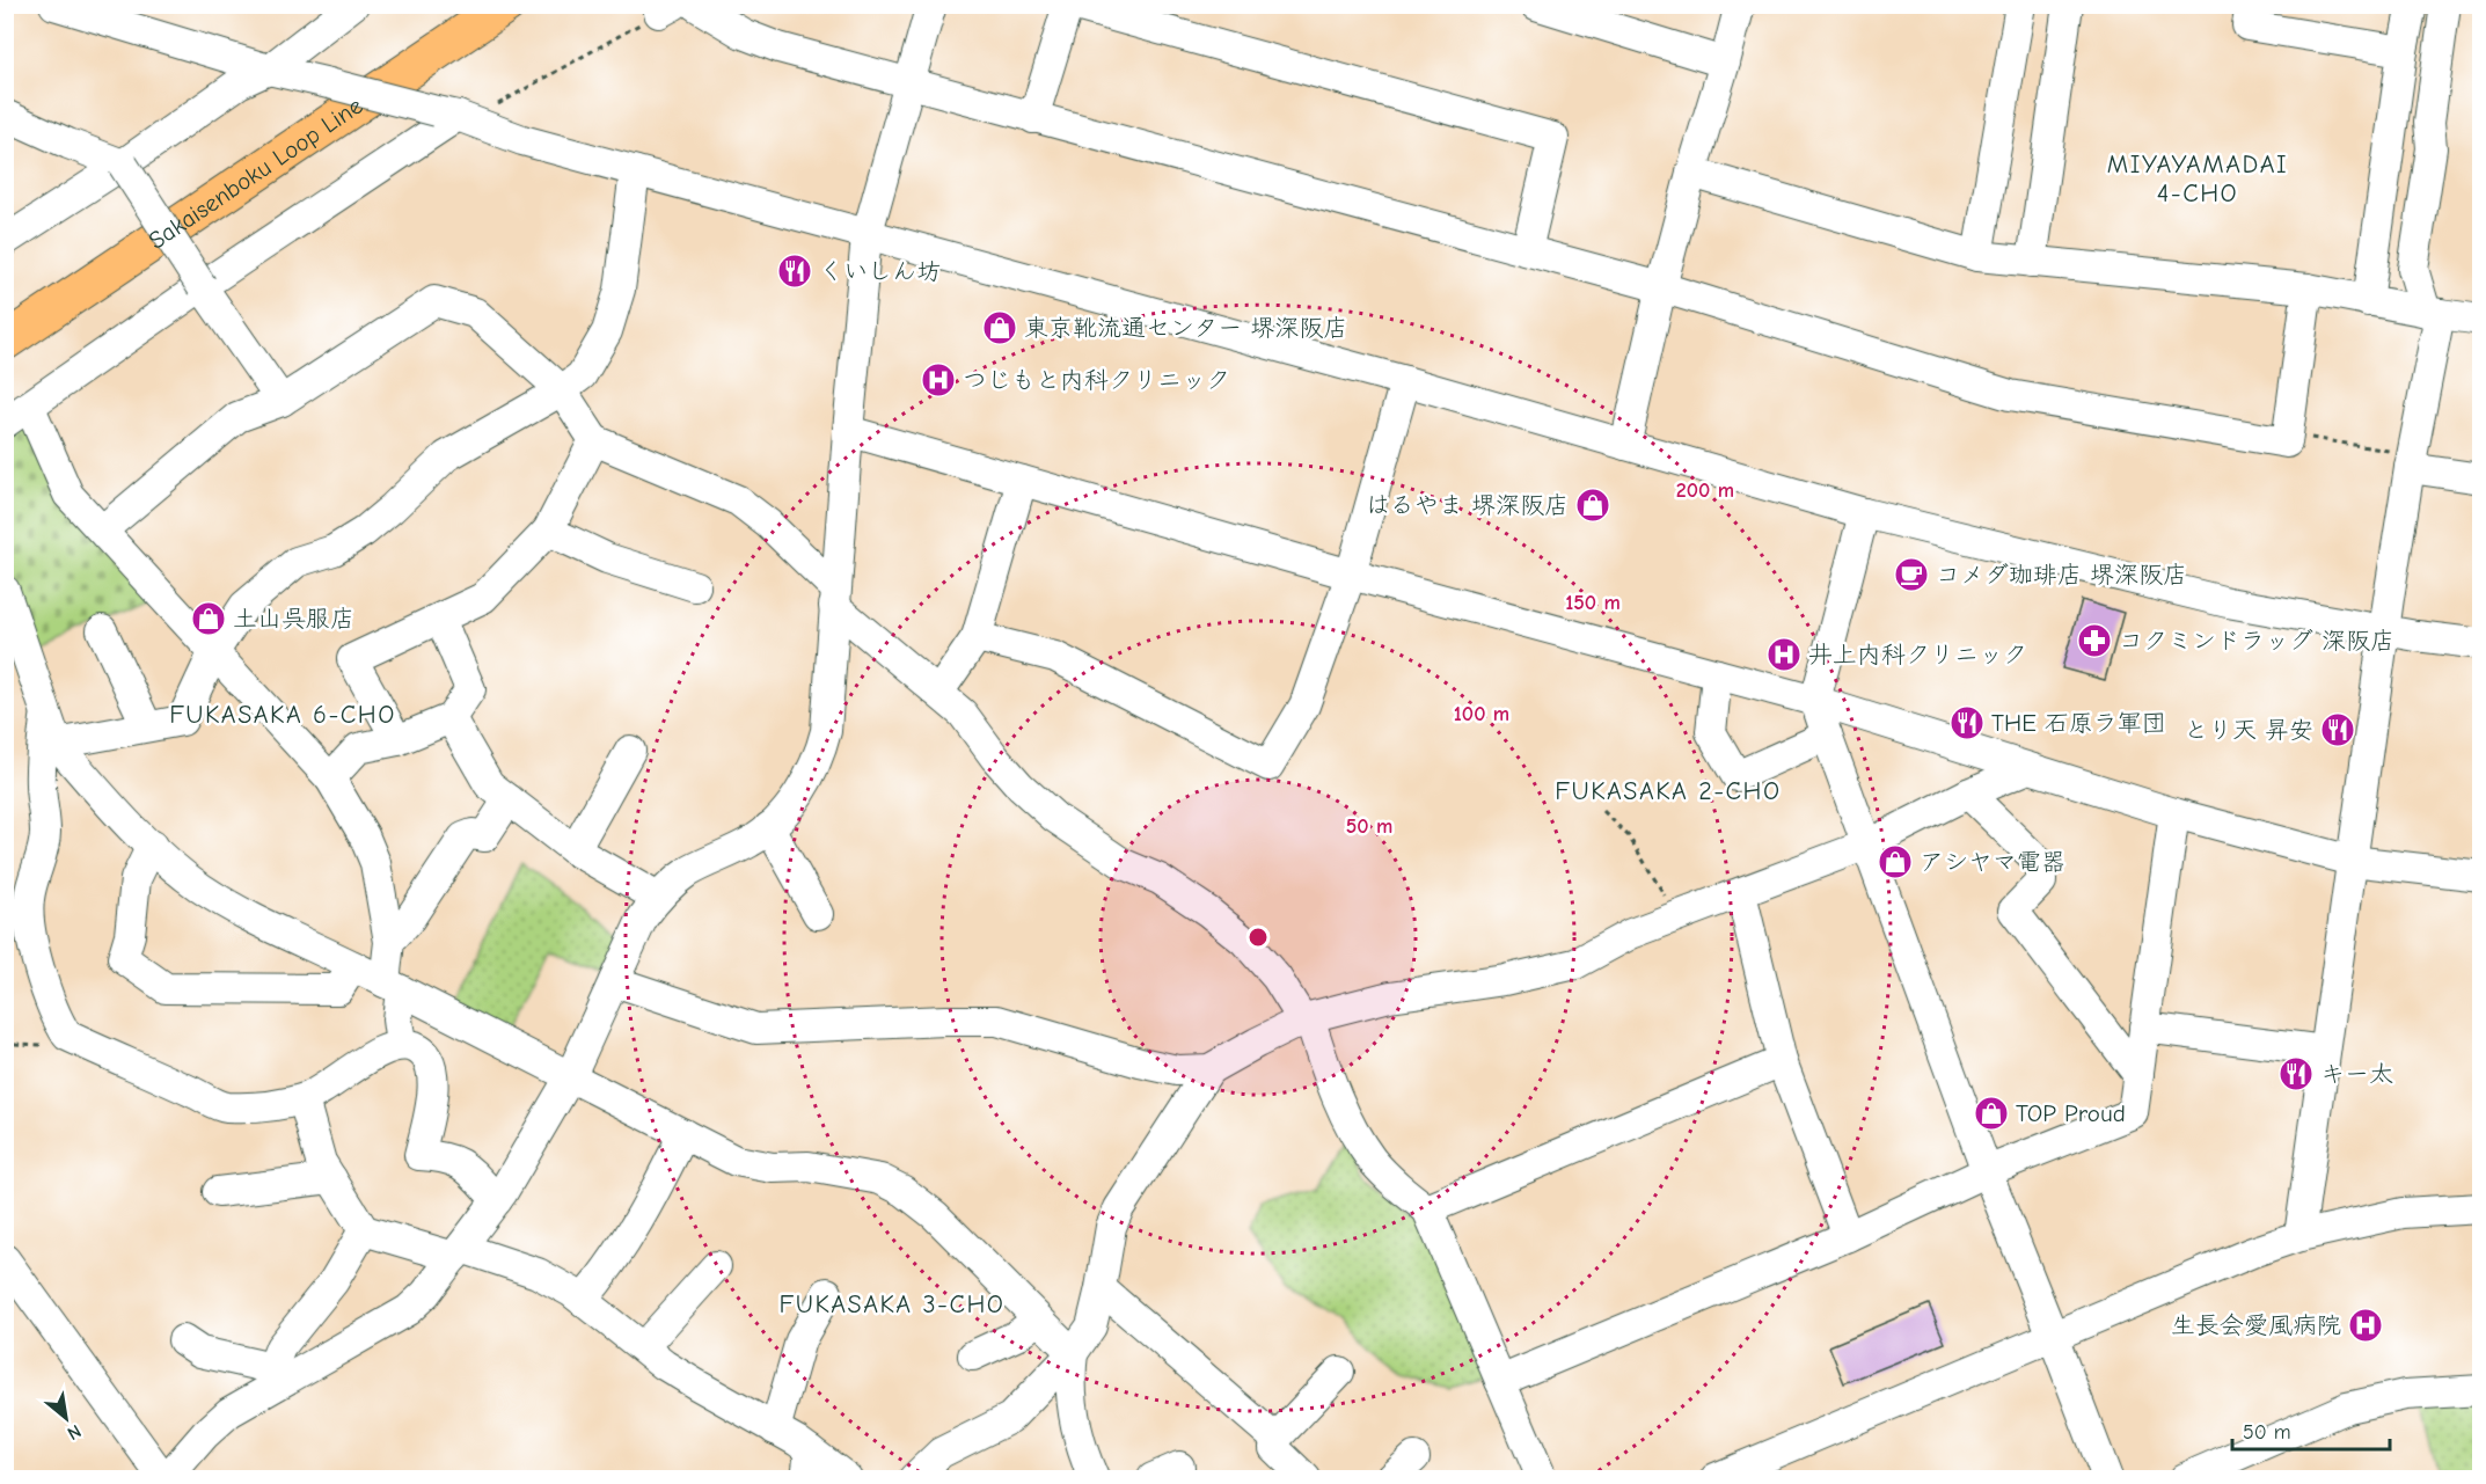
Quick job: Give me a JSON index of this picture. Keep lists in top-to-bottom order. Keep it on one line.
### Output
{"streets":{"main road":["Sakaisenboku Loop Line"]},"districts":["MIYAYAMADAI 4-CHO","FUKASAKA 6-CHO","FUKASAKA 2-CHO","FUKASAKA 3-CHO"],"places":{"restaurant":["くいしん坊","THE 石原ラ軍団","とり天 昇安","キー太"],"shop":["東京靴流通センター 堺深阪店","はるやま 堺深阪店","土山呉服店","アシヤマ電器","TOP Proud"],"hospital":["つじもと内科クリニック","井上内科クリニック","生長会愛風病院"],"cafe":["コメダ珈琲店 堺深阪店"],"pharmacy":["コクミンドラッグ 深阪店"]},"scale_bar":"50 m","north":"bottom right","rings":["200 m","150 m","100 m","50 m"]}
